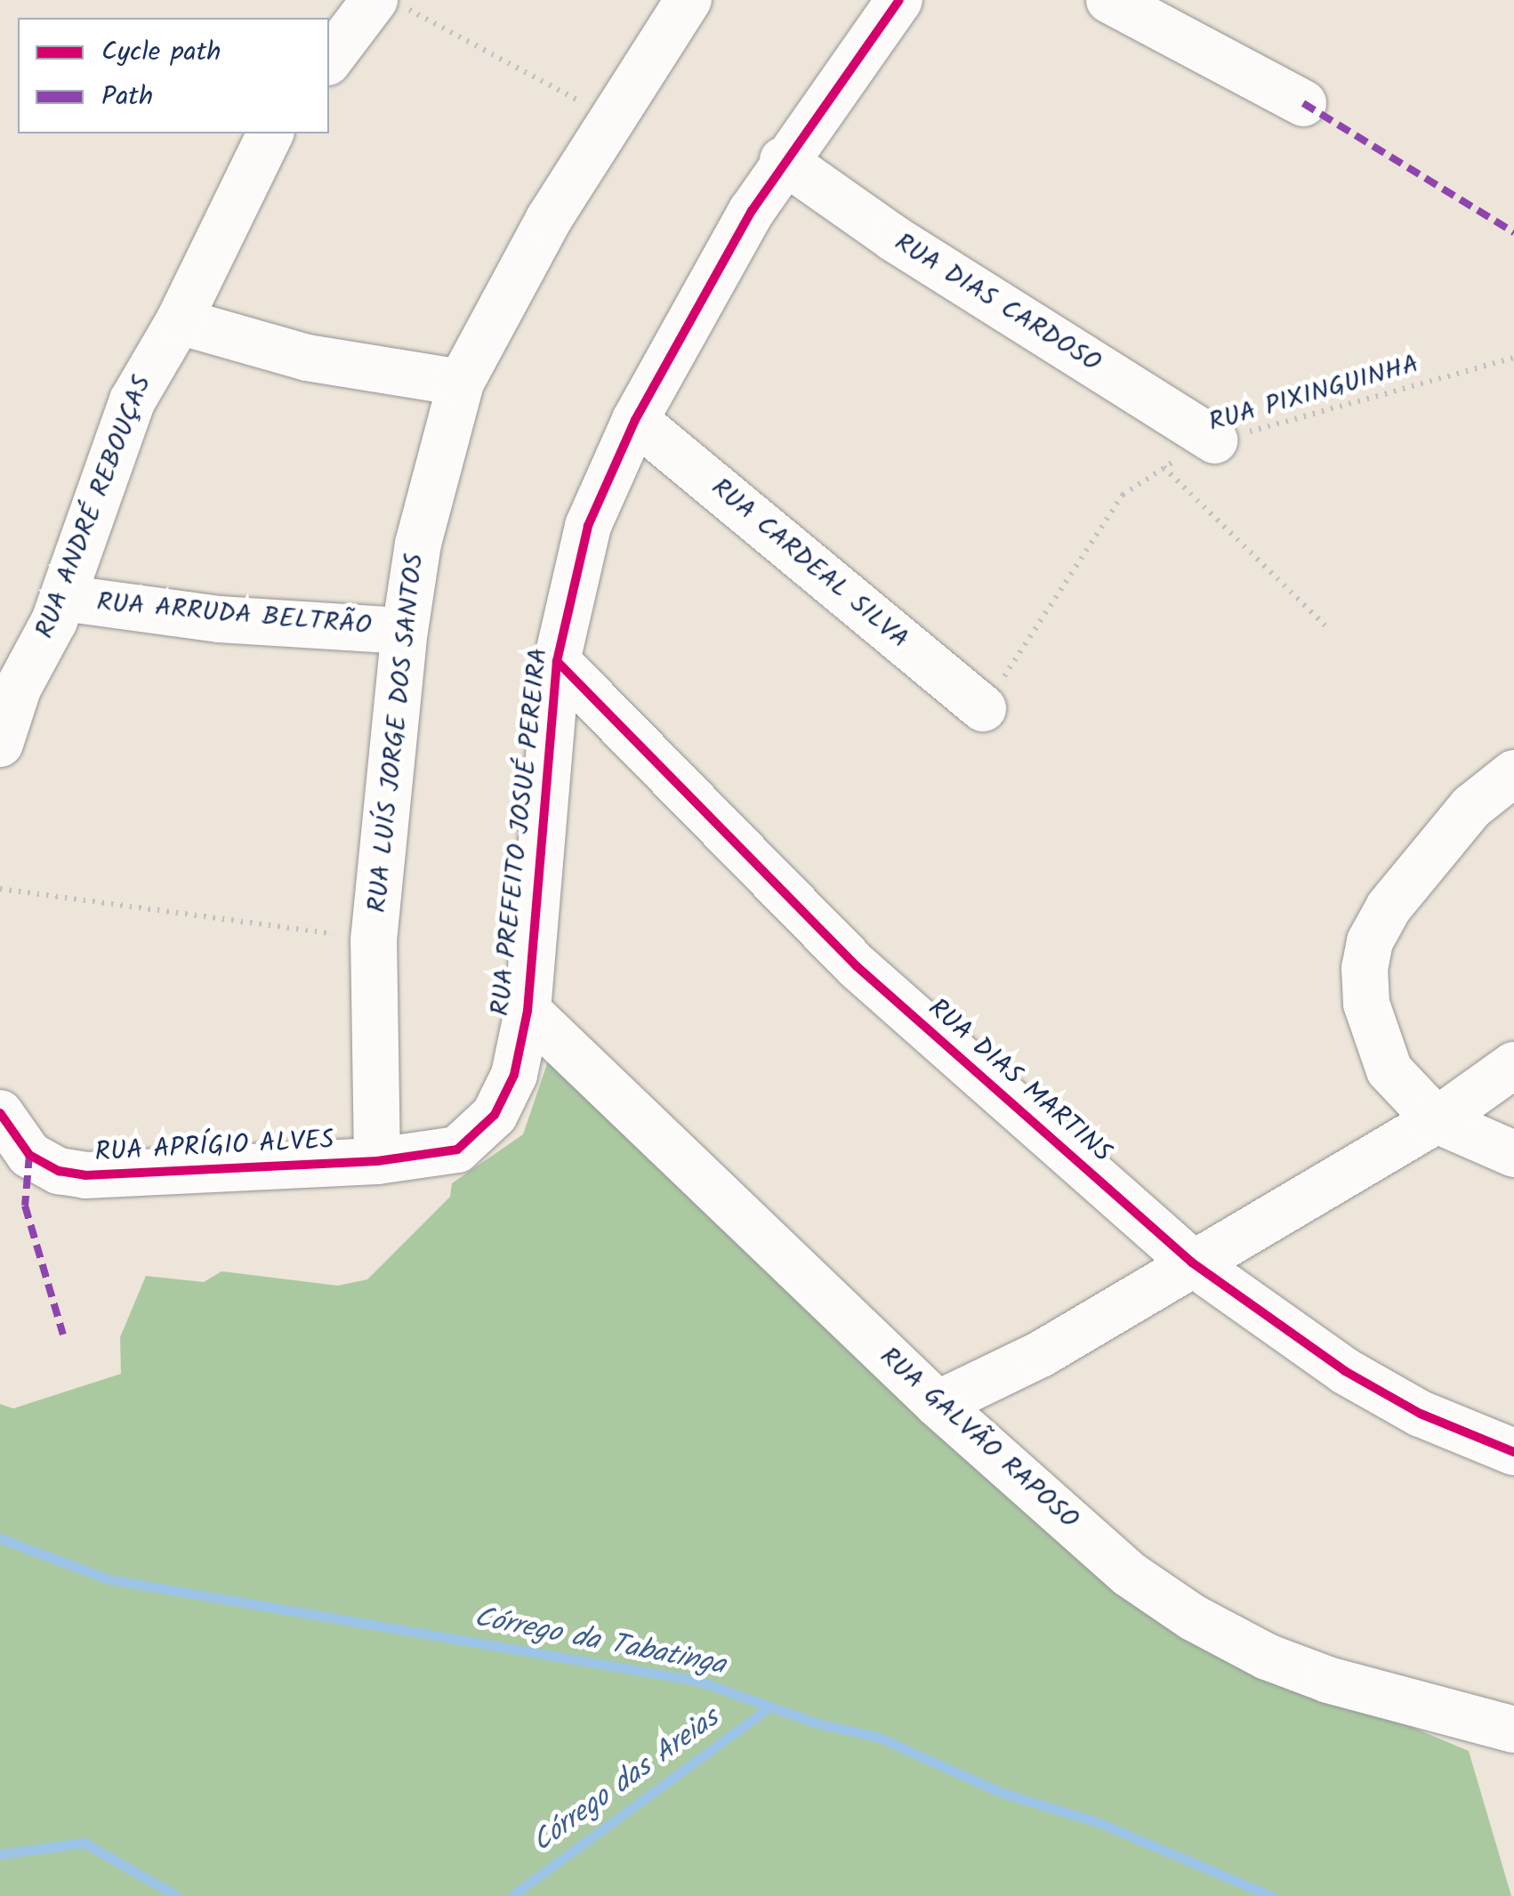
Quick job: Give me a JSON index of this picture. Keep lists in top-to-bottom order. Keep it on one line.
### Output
{"streets":{"street":["RUA DIAS CARDOSO","RUA ANDRÉ REBOUÇAS","RUA CARDEAL SILVA","RUA ARRUDA BELTRÃO","RUA LUÍS JORGE DOS SANTOS","RUA PREFEITO JOSUÉ PEREIRA","RUA DIAS MARTINS","RUA APRÍGIO ALVES","RUA GALVÃO RAPOSO"],"path":["RUA PIXINGUINHA"]},"crossings":[["RUA DIAS CARDOSO","RUA PIXINGUINHA"],["RUA DIAS CARDOSO","RUA PREFEITO JOSUÉ PEREIRA"],["RUA PIXINGUINHA","RUA CARDEAL SILVA"],["RUA ANDRÉ REBOUÇAS","RUA ARRUDA BELTRÃO"],["RUA CARDEAL SILVA","RUA PREFEITO JOSUÉ PEREIRA"],["RUA ARRUDA BELTRÃO","RUA LUÍS JORGE DOS SANTOS"],["RUA LUÍS JORGE DOS SANTOS","RUA APRÍGIO ALVES"],["RUA PREFEITO JOSUÉ PEREIRA","RUA DIAS MARTINS"],["RUA PREFEITO JOSUÉ PEREIRA","RUA APRÍGIO ALVES"],["RUA PREFEITO JOSUÉ PEREIRA","RUA GALVÃO RAPOSO"]],"water":["Córrego da Tabatinga","Córrego das Areias"],"legend":["Cycle path","Path"]}
